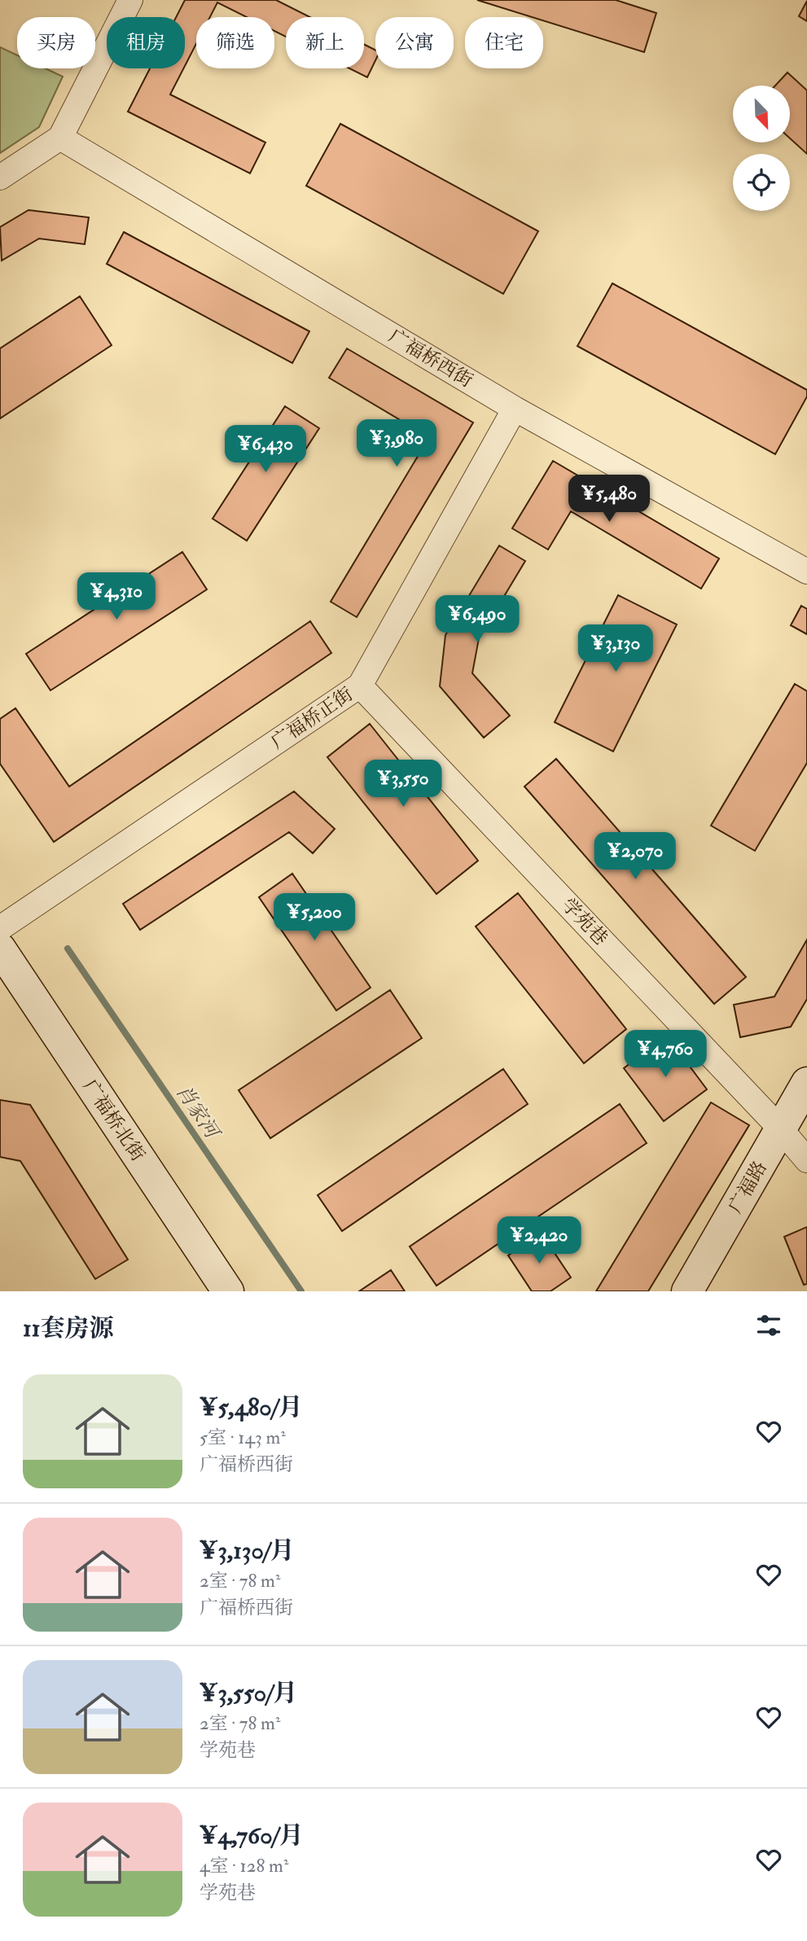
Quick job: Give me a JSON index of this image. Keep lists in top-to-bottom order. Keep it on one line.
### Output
{"streets":{"main road":["广福桥北街","广福路"],"street":["广福桥西街","广福桥正街","学苑巷"]},"crossings":[["广福桥西街","广福桥正街"],["广福桥正街","学苑巷"],["学苑巷","广福路"]],"water":["肖家河"],"north":"bottom right","page":{"chip":["买房","租房","筛选","新上","公寓","住宅"],"price":["¥3,980","¥6,430","¥5,480","¥4,310","¥6,490","¥3,130","¥3,550","¥2,070","¥5,200","¥4,760","¥2,420"],"heading":"11套房源","list":[{"name":"¥5,480/月","note":"5室 · 143 m² · 广福桥西街"},{"name":"¥3,130/月","note":"2室 · 78 m² · 广福桥西街"},{"name":"¥3,550/月","note":"2室 · 78 m² · 学苑巷"},{"name":"¥4,760/月","note":"4室 · 128 m² · 学苑巷"}]}}
